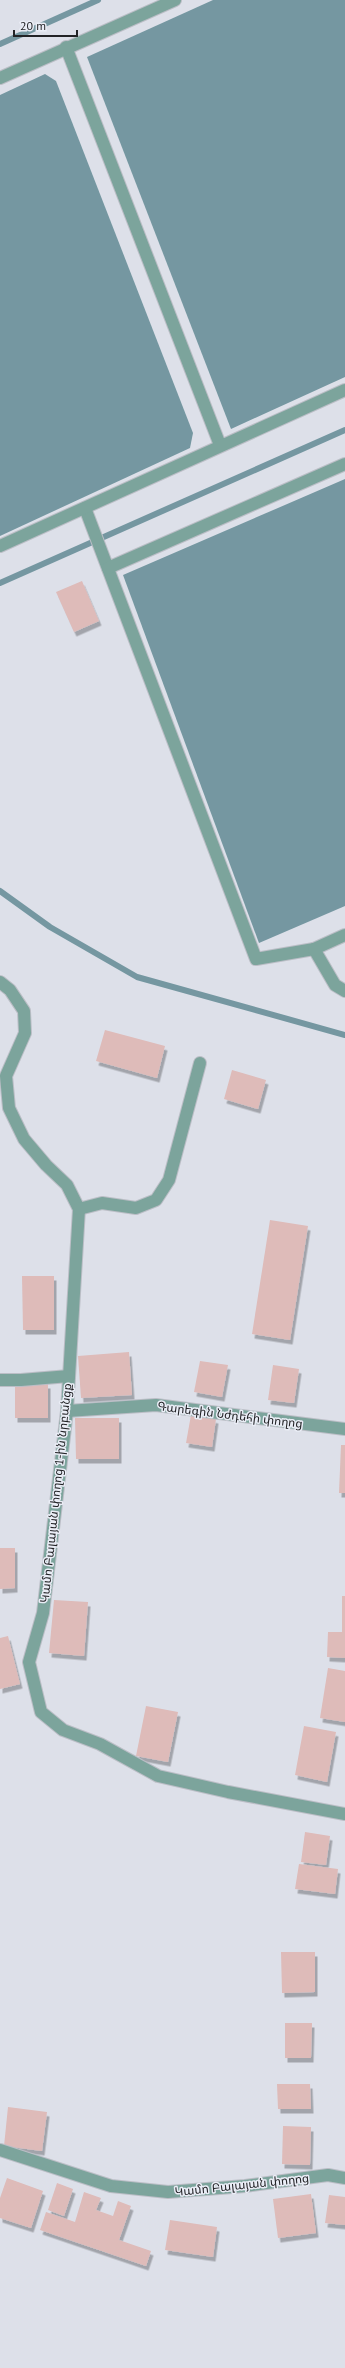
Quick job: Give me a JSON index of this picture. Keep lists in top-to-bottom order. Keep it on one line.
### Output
{"streets":{"street":["Գարեգին Նժդեհի փողոց","Կամո Բալայան փողոց 1-ին նրբանցք","Կամո Բալայան փողոց"]},"crossings":[["Գարեգին Նժդեհի փողոց","Կամո Բալայան փողոց 1-ին նրբանցք"]],"scale_bar":"20 m"}
